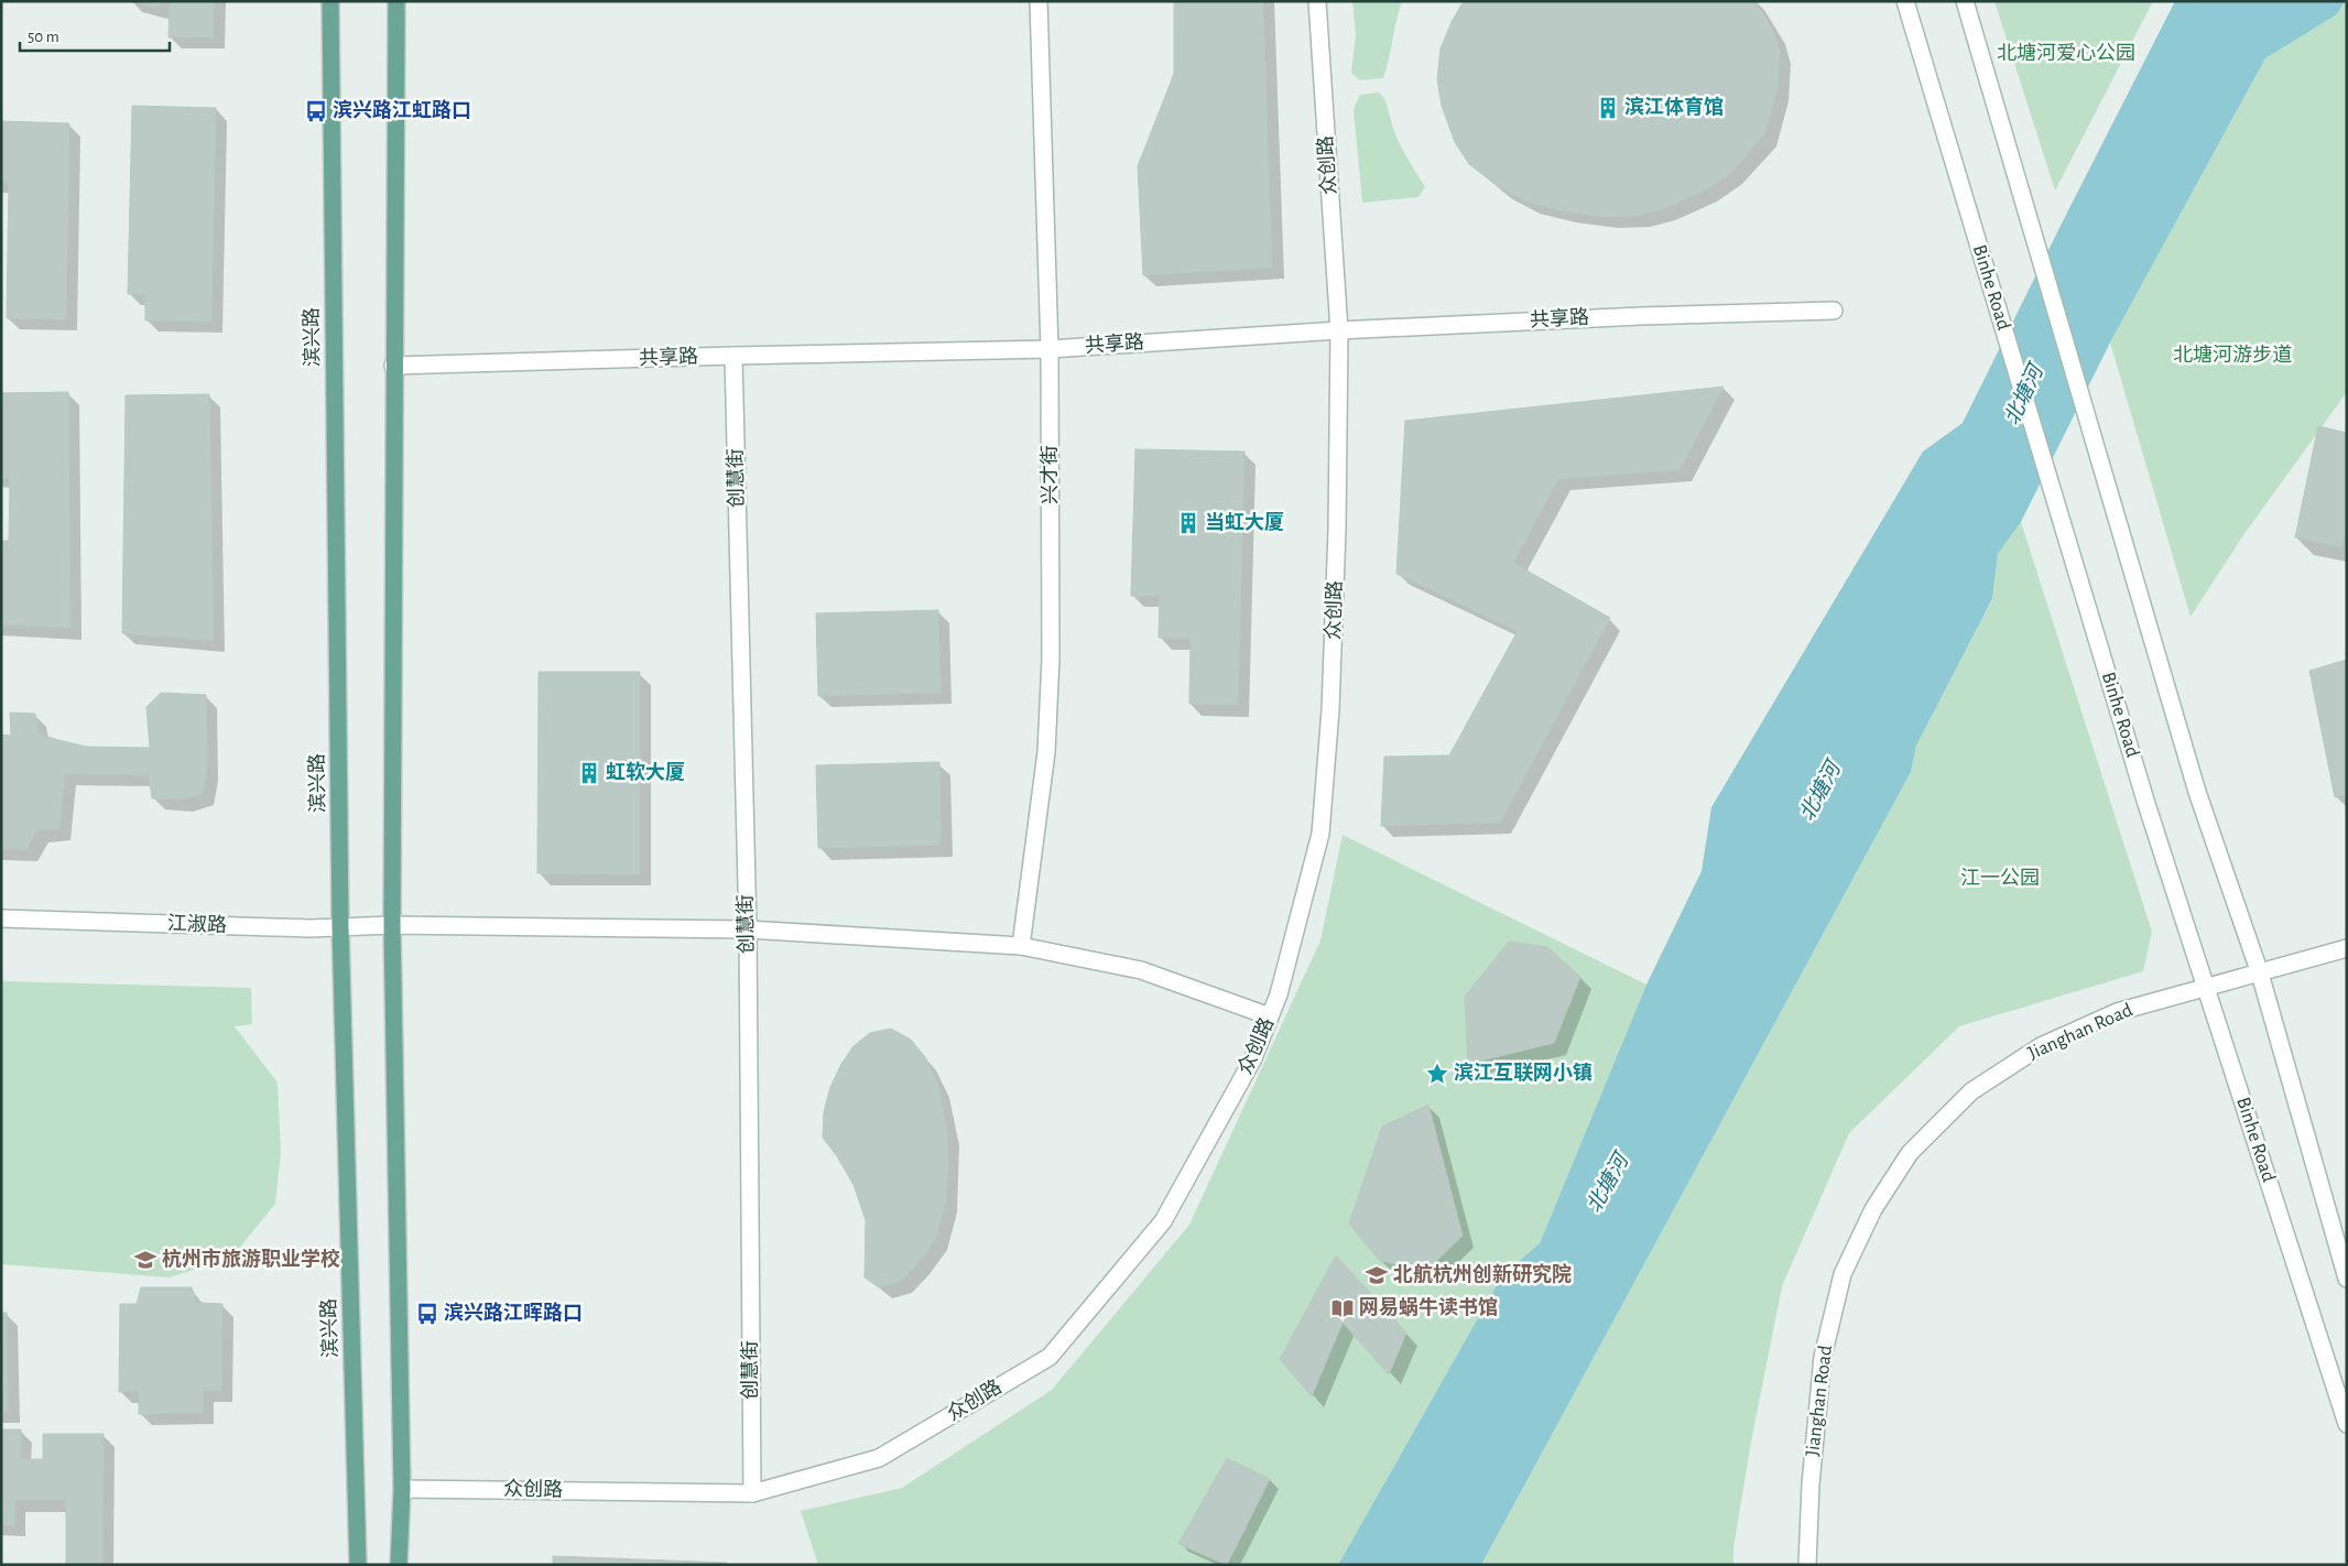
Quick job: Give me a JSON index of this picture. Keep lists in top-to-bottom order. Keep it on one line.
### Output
{"streets":{"main road":["滨兴路"],"street":["众创路","Binhe Road","共享路","兴才街","创慧街","江淑路","Jianghan Road"]},"crossings":[["众创路","共享路"],["众创路","创慧街"],["众创路","江淑路"],["Binhe Road","Jianghan Road"],["共享路","兴才街"],["共享路","创慧街"],["滨兴路","江淑路"],["兴才街","江淑路"],["创慧街","江淑路"]],"water":["北塘河"],"parks":["北塘河爱心公园","北塘河游步道","江一公园"],"places":{"building":["滨江体育馆","当虹大厦","虹软大厦"],"bus stop":["滨兴路江虹路口","滨兴路江晖路口"],"place":["滨江互联网小镇"],"school or university":["杭州市旅游职业学校","北航杭州创新研究院"],"library":["网易蜗牛读书馆"]},"scale_bar":"50 m"}
